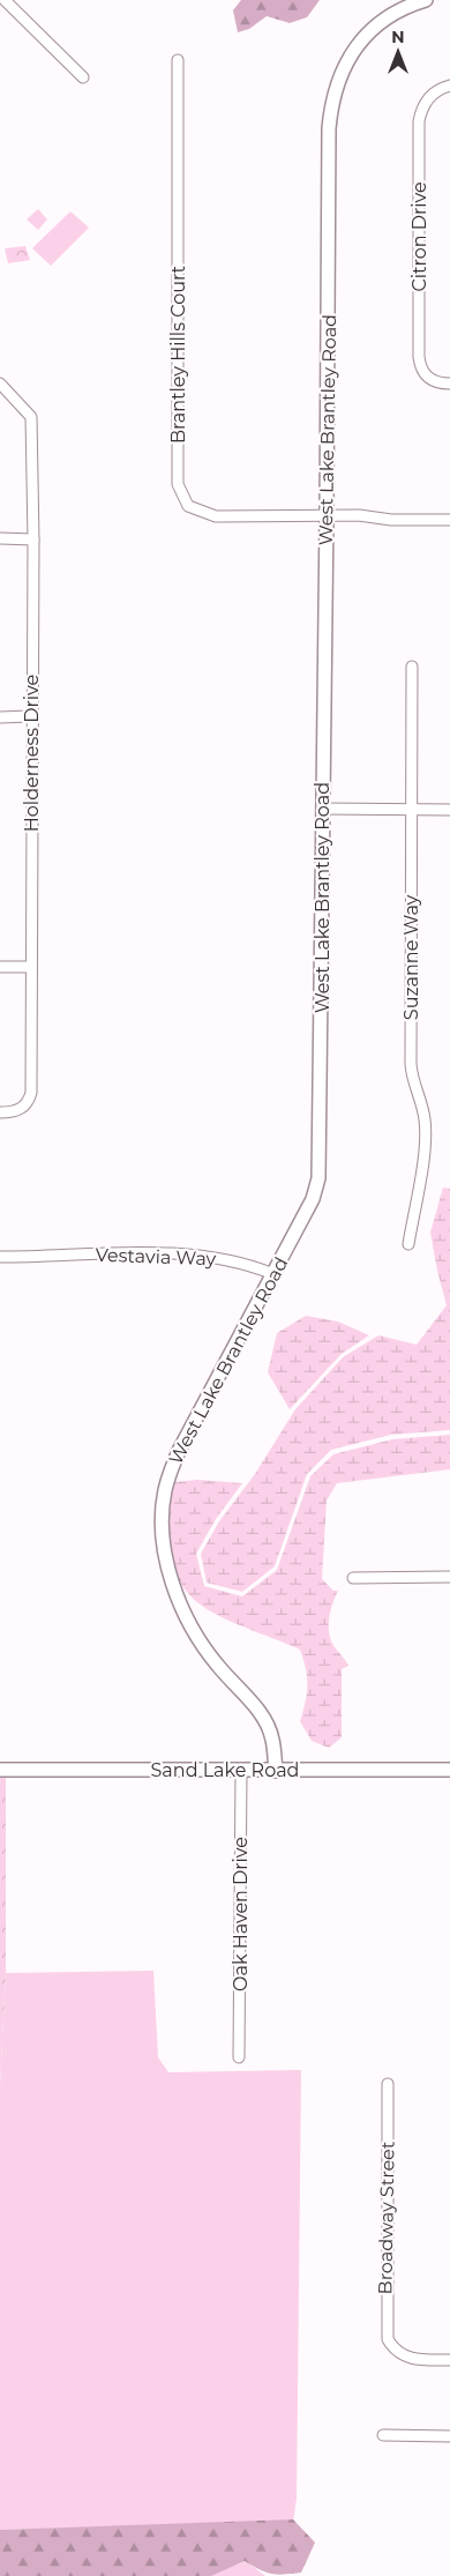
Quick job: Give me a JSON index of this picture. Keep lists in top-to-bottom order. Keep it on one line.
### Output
{"streets":{"street":["Citron Drive","Brantley Hills Court","West Lake Brantley Road","Holderness Drive","Suzanne Way","Vestavia Way","Sand Lake Road","Oak Haven Drive","Broadway Street"]},"crossings":[["Brantley Hills Court","West Lake Brantley Road"],["West Lake Brantley Road","Vestavia Way"],["West Lake Brantley Road","Sand Lake Road"],["Sand Lake Road","Oak Haven Drive"]],"north":"top"}
